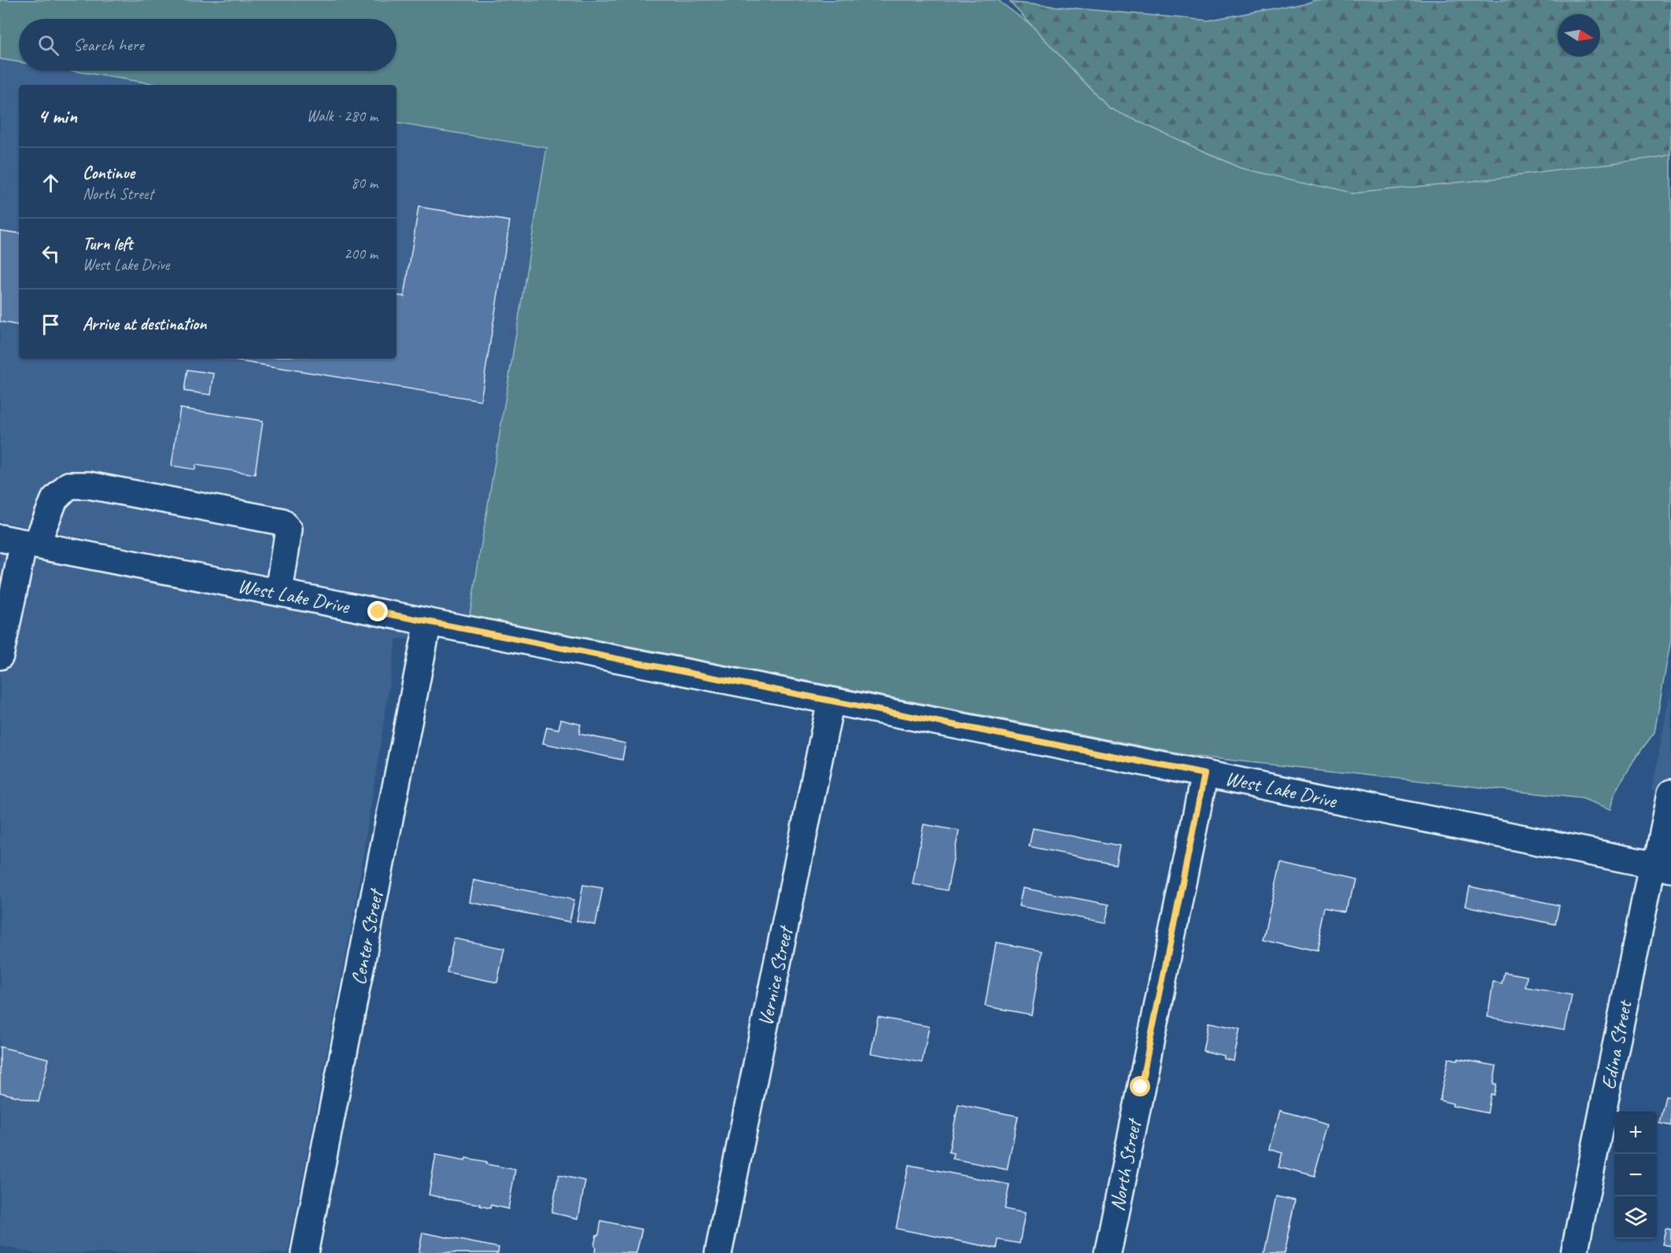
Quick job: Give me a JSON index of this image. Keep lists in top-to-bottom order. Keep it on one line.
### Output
{"streets":{"street":["West Lake Drive","Center Street","Vernice Street","Edina Street","North Street"]},"crossings":[["West Lake Drive","Center Street"],["West Lake Drive","Vernice Street"],["West Lake Drive","Edina Street"],["West Lake Drive","North Street"]],"north":"right","page":{"search":"Search here","heading":["4 min","Walk · 280 m"],"list":[["Continue","North Street","80 m"],["Turn left","West Lake Drive","200 m"],"Arrive at destination"],"map_buttons":["+","−"]}}
